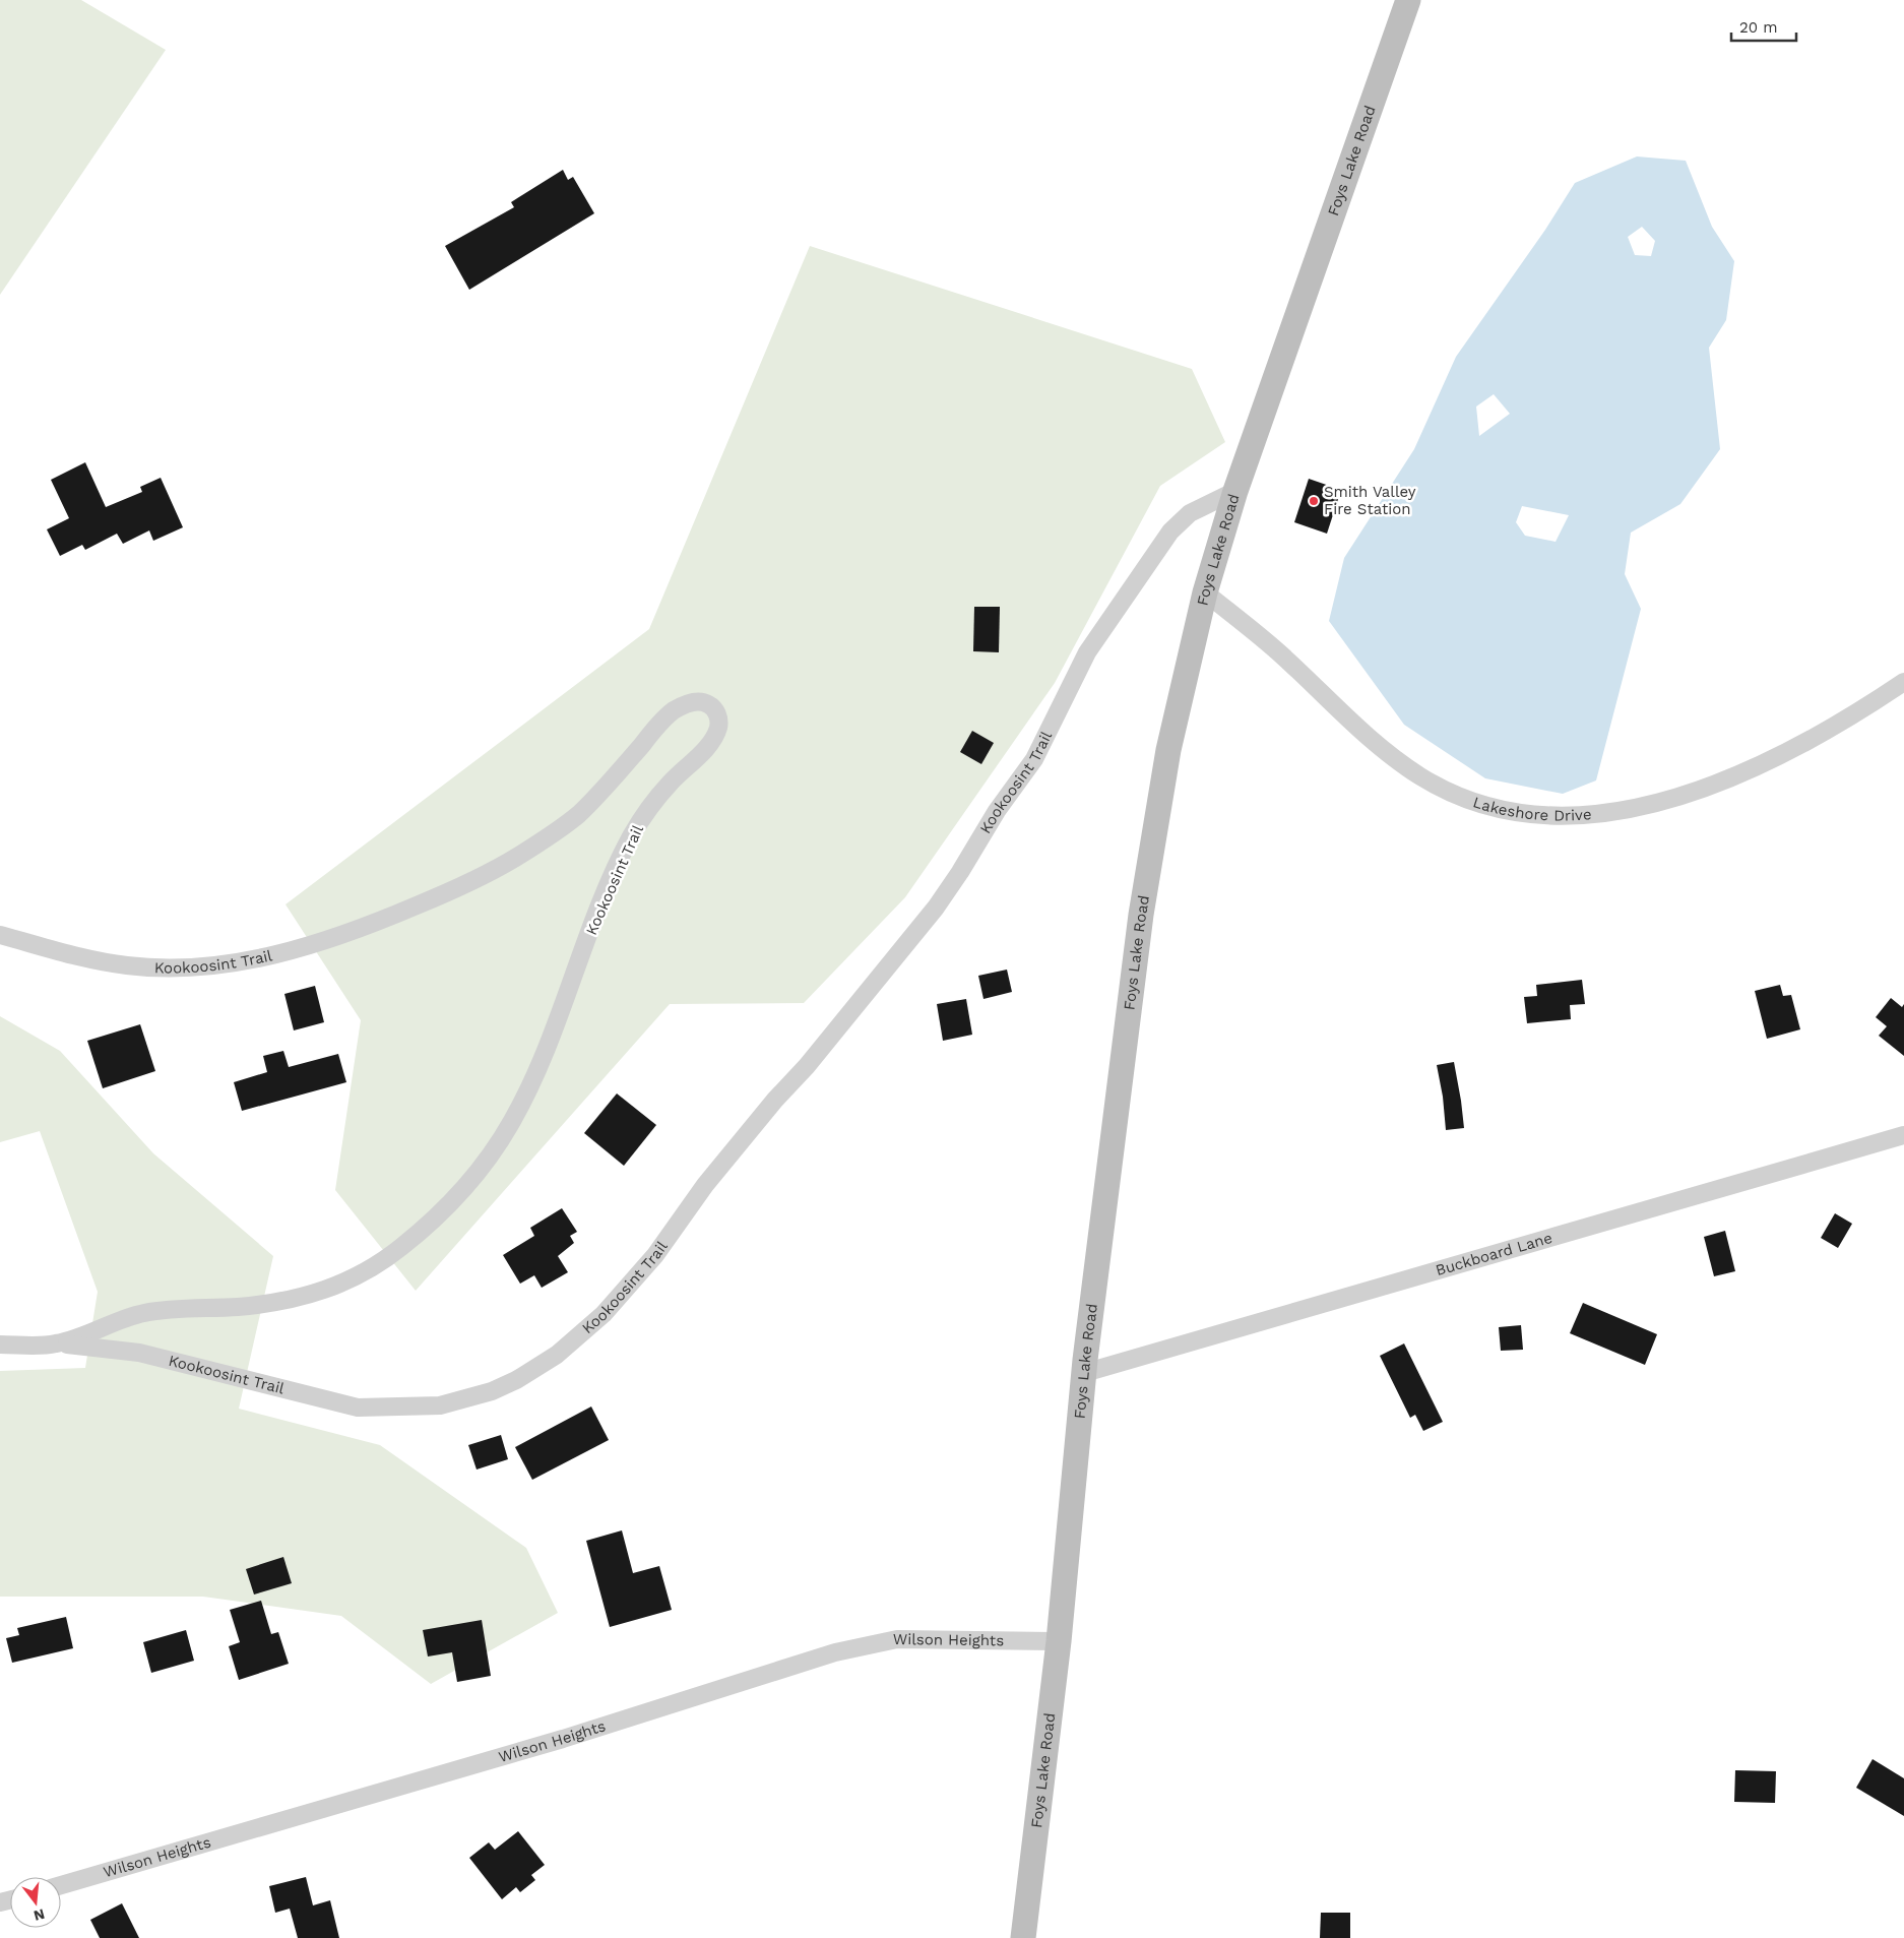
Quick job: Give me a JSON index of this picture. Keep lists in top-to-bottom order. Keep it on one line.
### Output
{"streets":{"street":["Foys Lake Road","Kookoosint Trail","Lakeshore Drive","Buckboard Lane","Wilson Heights"]},"crossings":[["Foys Lake Road","Kookoosint Trail"],["Foys Lake Road","Lakeshore Drive"],["Foys Lake Road","Buckboard Lane"],["Foys Lake Road","Wilson Heights"]],"places":["Smith Valley Fire Station"],"scale_bar":"20 m","north":"bottom"}
